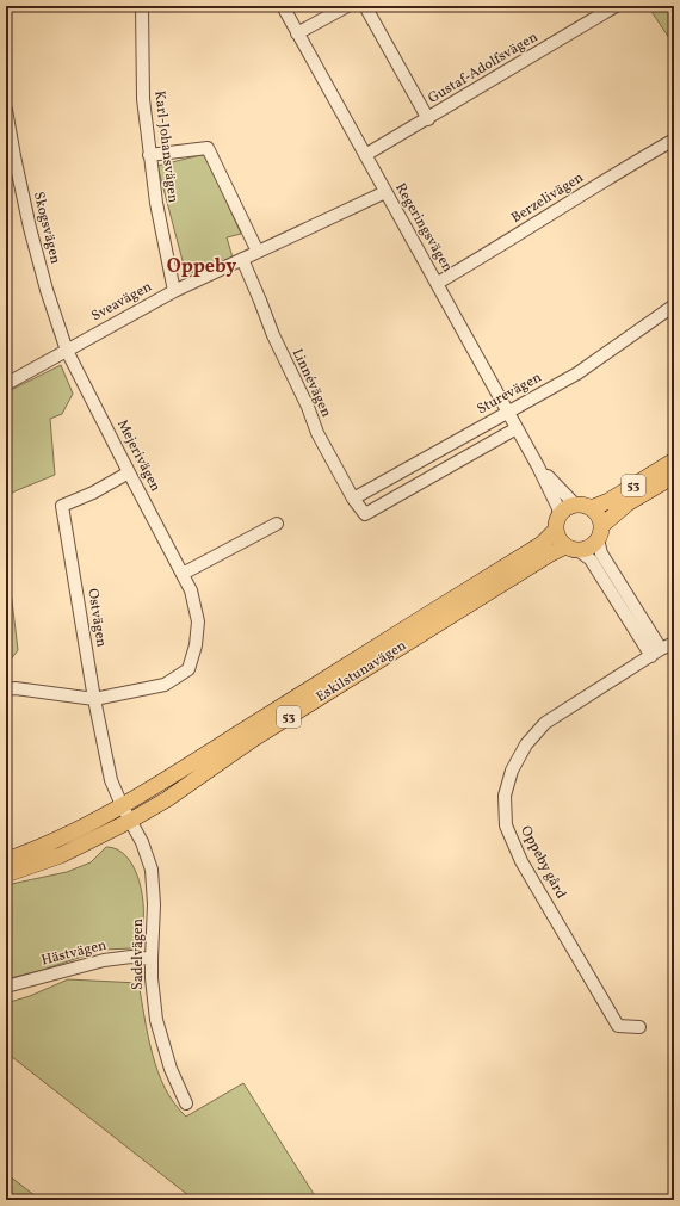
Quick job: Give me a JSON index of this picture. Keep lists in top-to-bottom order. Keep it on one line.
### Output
{"streets":{"main road":["53","Eskilstunavägen"],"street":["Gustaf-Adolfsvägen","Karl-Johansvägen","Berzelivägen","Skogsvägen","Regeringsvägen","Sveavägen","Linnévägen","Sturevägen","Mejerivägen","Ostvägen","Oppeby gård","Hästvägen","Sadelvägen"]},"crossings":[["Gustaf-Adolfsvägen","Regeringsvägen"],["Karl-Johansvägen","Sveavägen"],["Berzelivägen","Regeringsvägen"],["Skogsvägen","Sveavägen"],["Skogsvägen","Mejerivägen"],["Regeringsvägen","Sveavägen"],["Regeringsvägen","Linnévägen"],["Regeringsvägen","Sturevägen"],["Regeringsvägen","53"],["Regeringsvägen","Eskilstunavägen"],["Sveavägen","Linnévägen"],["Sveavägen","Mejerivägen"],["Linnévägen","Sturevägen"],["Mejerivägen","Ostvägen"],["53","Eskilstunavägen"],["Ostvägen","Eskilstunavägen"],["Ostvägen","Sadelvägen"],["Eskilstunavägen","Sadelvägen"],["Hästvägen","Sadelvägen"]],"districts":["Oppeby"]}
